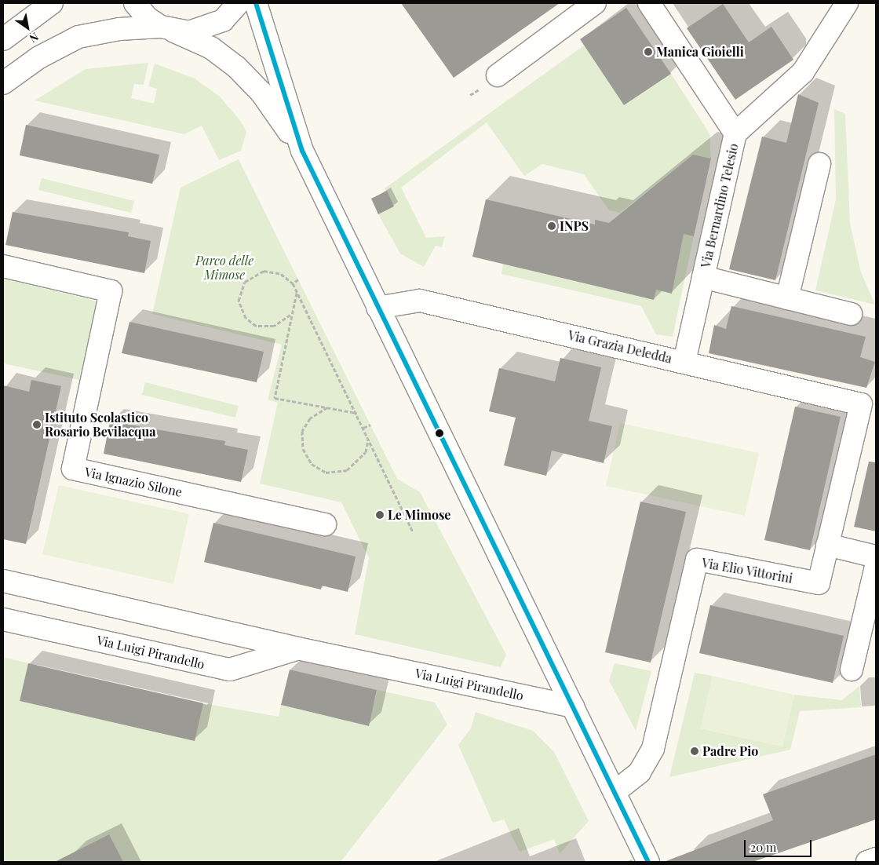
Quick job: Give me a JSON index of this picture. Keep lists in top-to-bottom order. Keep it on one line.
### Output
{"streets":{"street":["Via Bernardino Telesio","Via Grazia Deledda","Via Ignazio Silone","Via Elio Vittorini","Via Luigi Pirandello"]},"crossings":[["Via Bernardino Telesio","Via Grazia Deledda"],["Via Grazia Deledda","Via Elio Vittorini"]],"parks":["Parco delle Mimose"],"places":["Manica Gioielli","INPS","Istituto Scolastico Rosario Bevilacqua","Le Mimose","Padre Pio"],"scale_bar":"20 m","north":"bottom right"}
